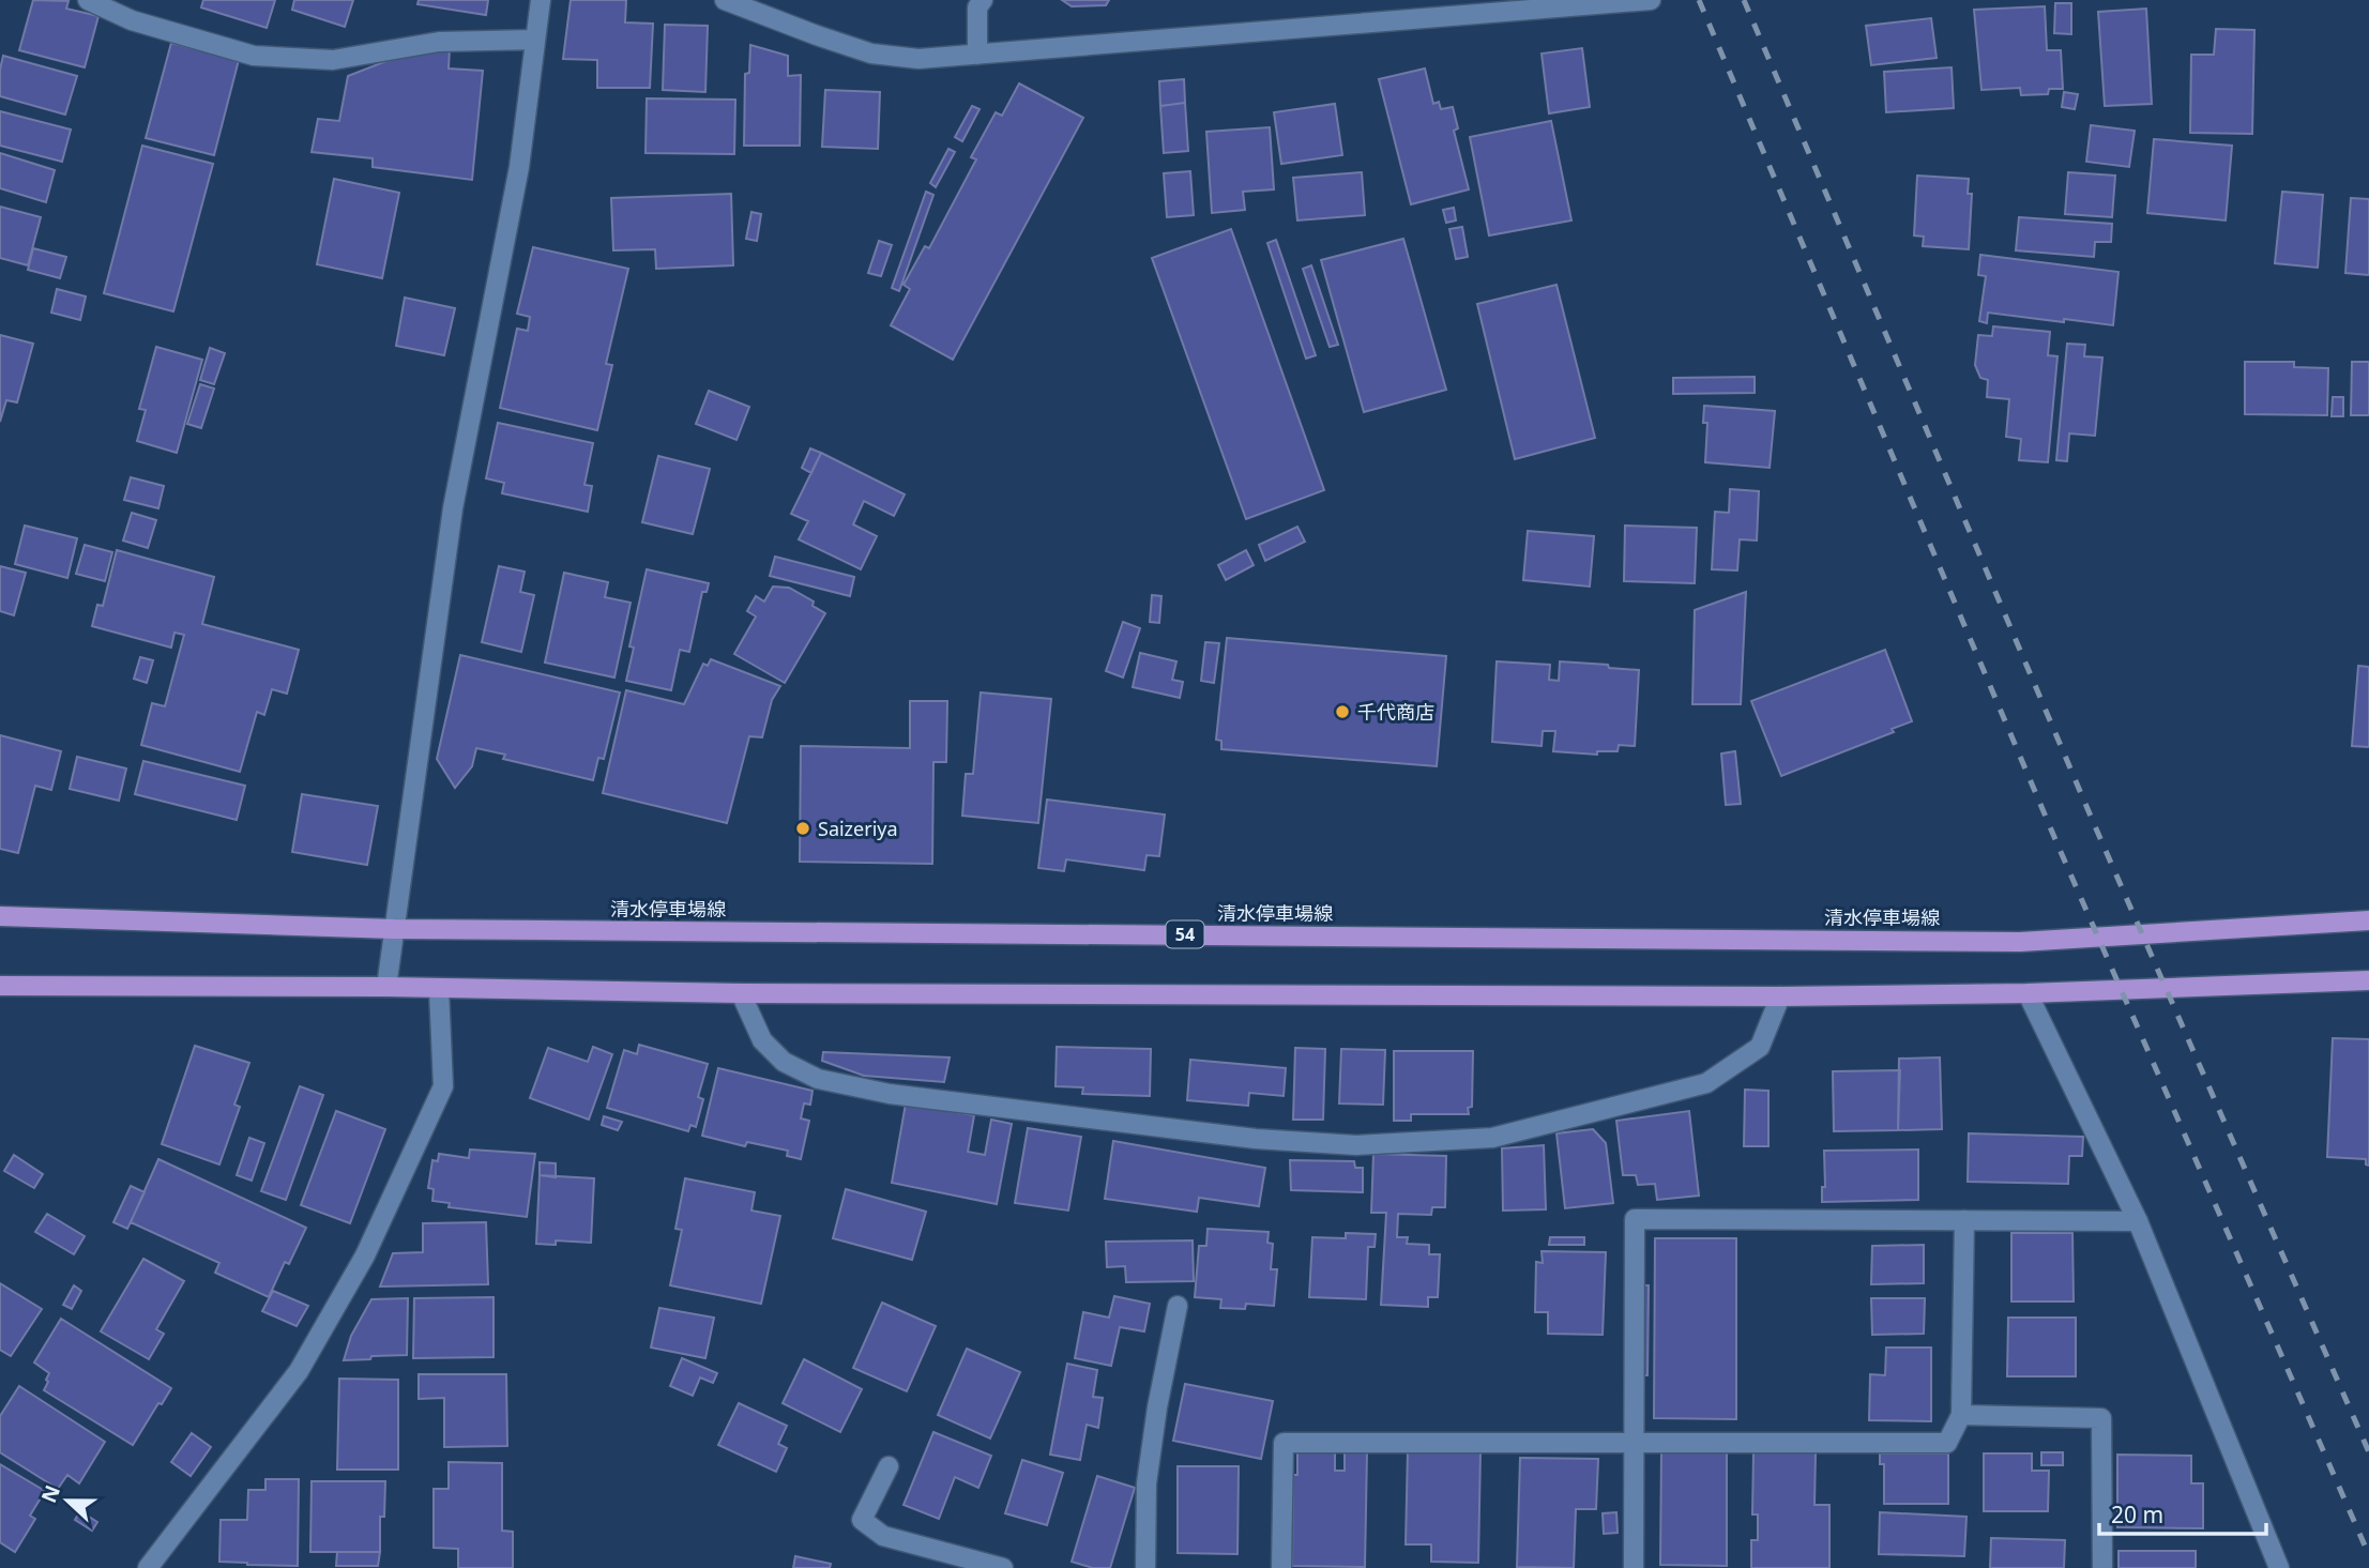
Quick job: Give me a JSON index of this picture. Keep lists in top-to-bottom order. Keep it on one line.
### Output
{"streets":{"main road":["清水停車場線","54"]},"places":["千代商店","Saizeriya"],"scale_bar":"20 m","north":"left"}
